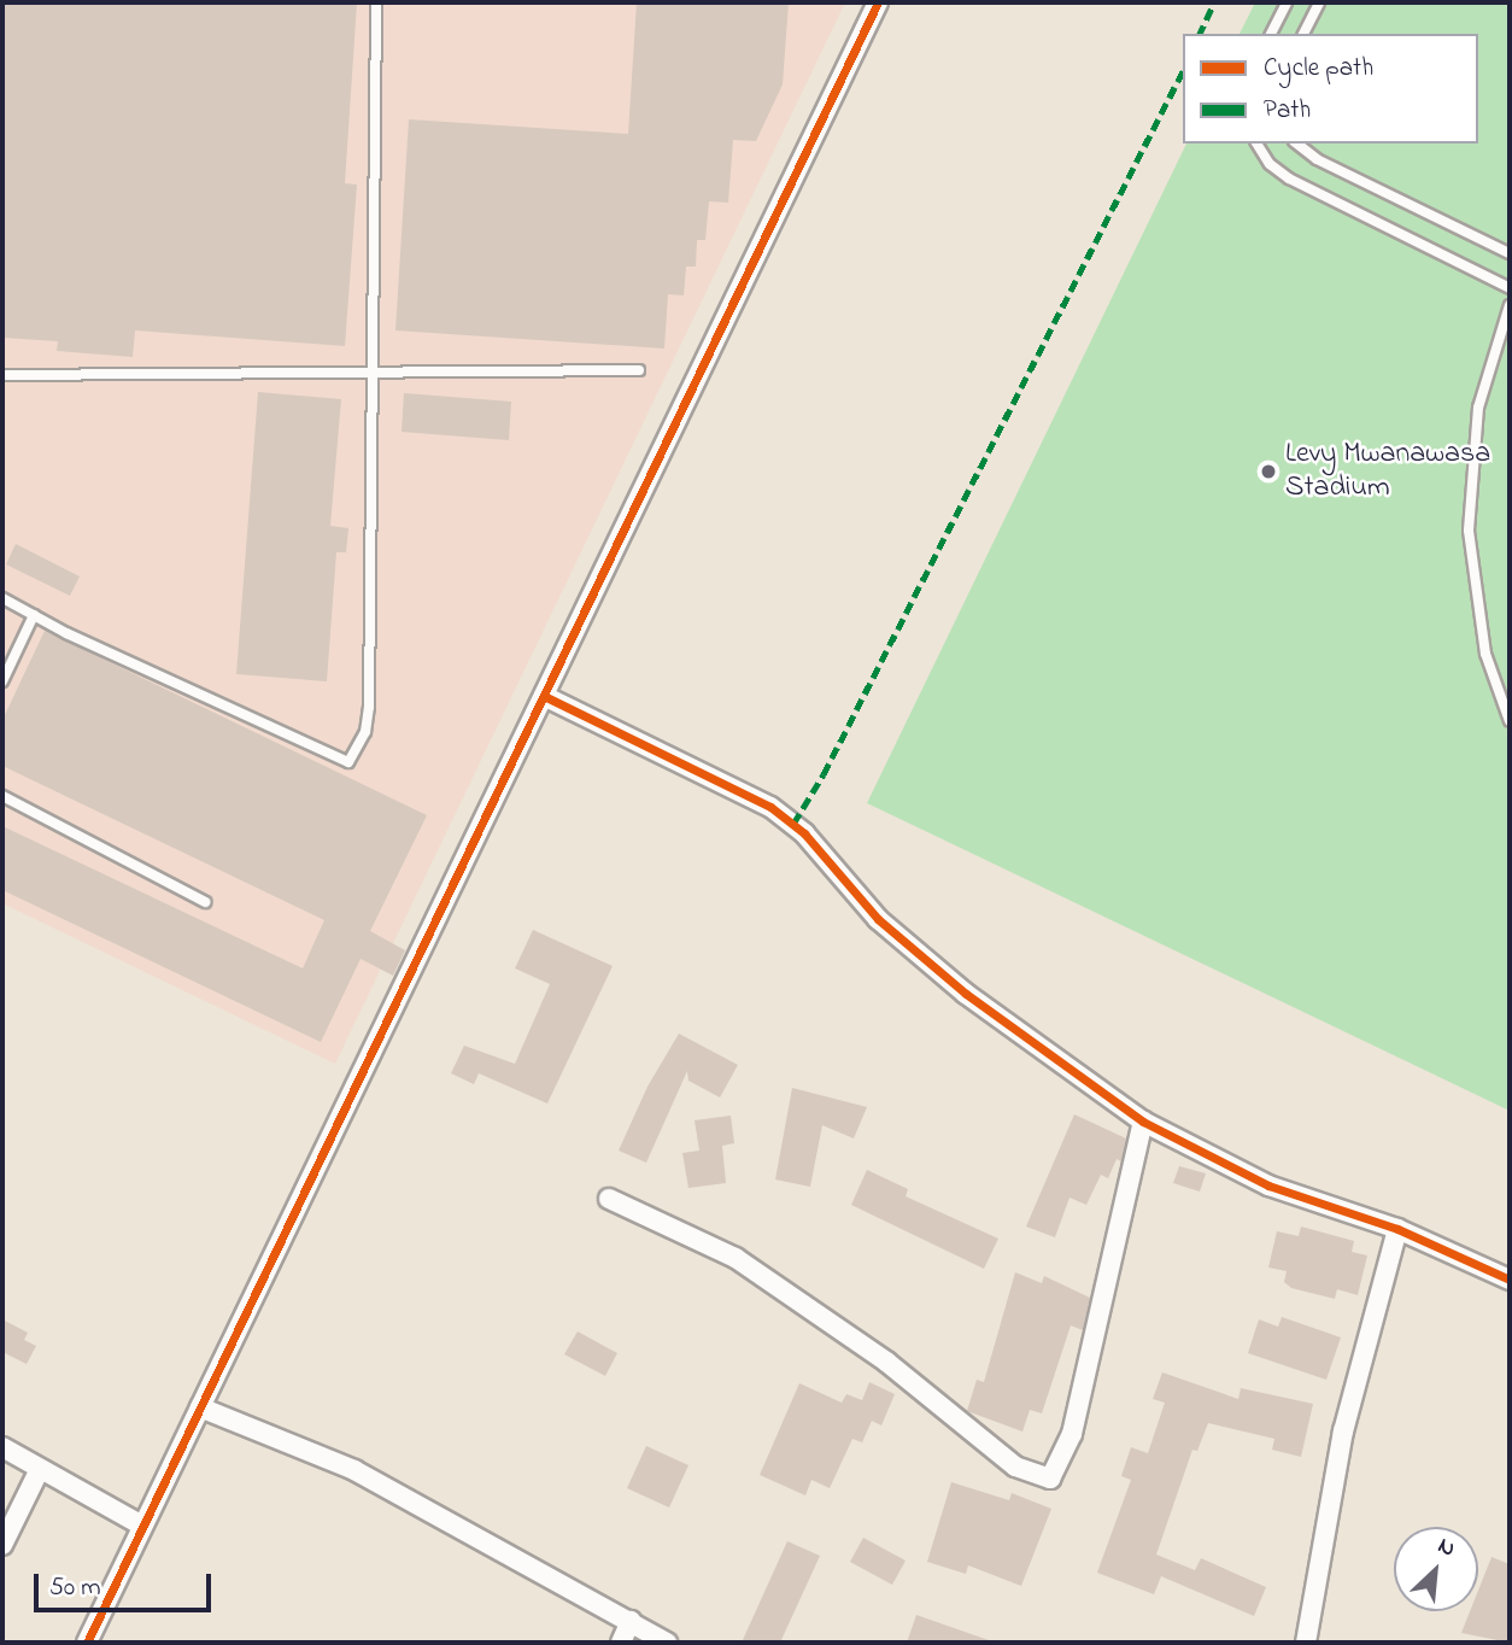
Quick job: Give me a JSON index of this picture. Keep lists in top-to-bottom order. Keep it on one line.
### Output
{"places":["Levy Mwanawasa Stadium"],"legend":["Cycle path","Path"],"scale_bar":"50 m","north":"top right"}
